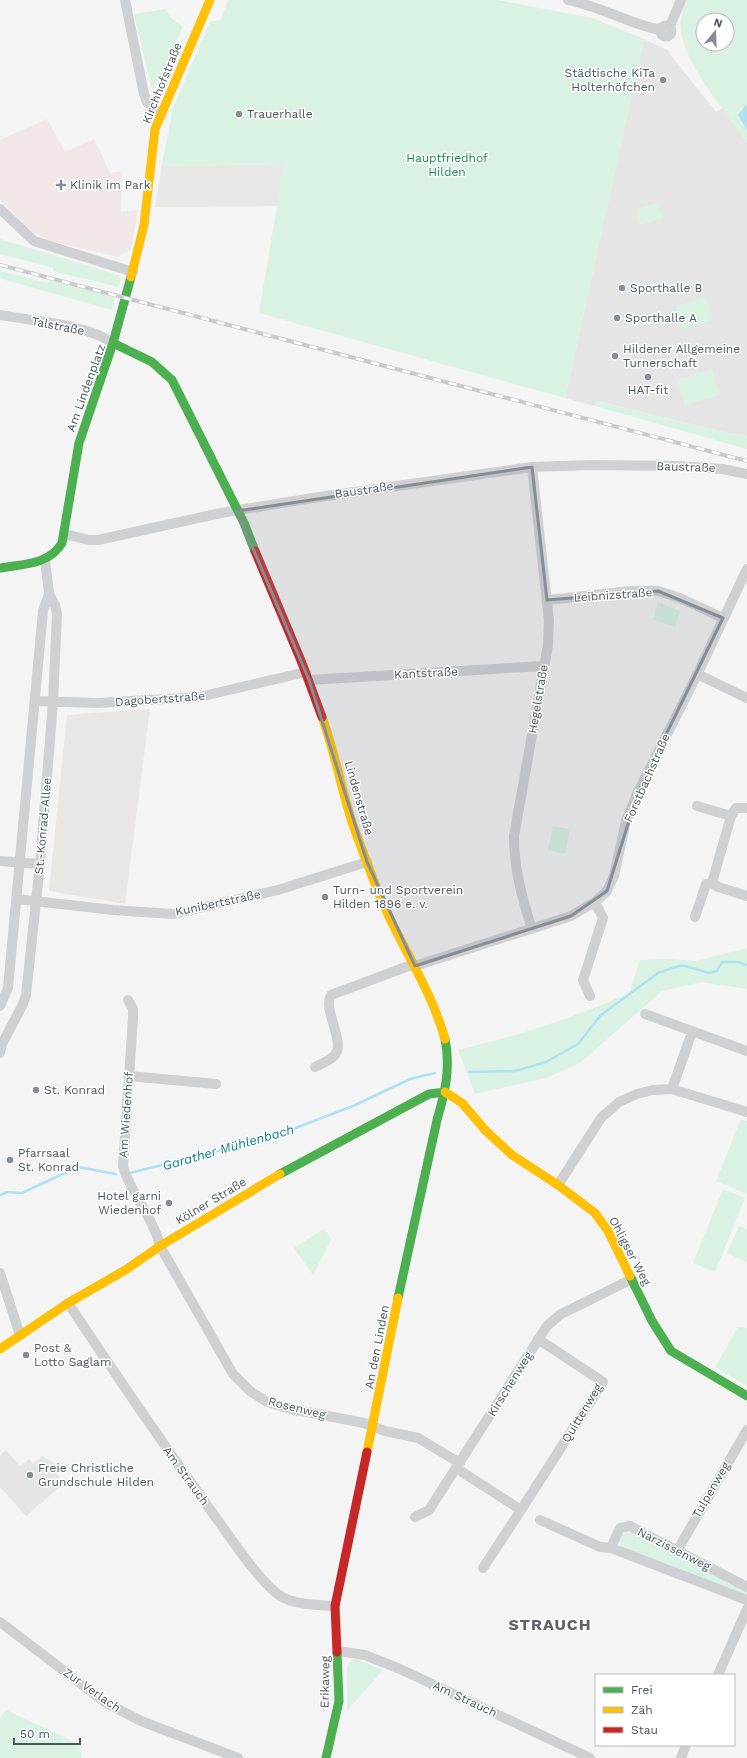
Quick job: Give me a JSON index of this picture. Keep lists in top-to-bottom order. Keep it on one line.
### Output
{"streets":{"street":["Kirchhofstraße","Talstraße","Am Lindenplatz","Baustraße","Leibnizstraße","Kantstraße","Dagobertstraße","Hegelstraße","Forstbachstraße","Lindenstraße","St.-Konrad-Allee","Kunibertstraße","Am Wiedenhof","Kölner Straße","Ohligser Weg","An den Linden","Kirschenweg","Rosenweg","Quittenweg","Am Strauch","Tulpenweg","Narzissenweg","Erikaweg","Zur Verlach"]},"crossings":[["Kirchhofstraße","Talstraße"],["Kirchhofstraße","Am Lindenplatz"],["Talstraße","Am Lindenplatz"],["Am Lindenplatz","Baustraße"],["Am Lindenplatz","Lindenstraße"],["Baustraße","Hegelstraße"],["Baustraße","Lindenstraße"],["Leibnizstraße","Hegelstraße"],["Leibnizstraße","Forstbachstraße"],["Kantstraße","Dagobertstraße"],["Kantstraße","Hegelstraße"],["Kantstraße","Lindenstraße"],["Dagobertstraße","Lindenstraße"],["Dagobertstraße","St.-Konrad-Allee"],["Hegelstraße","Forstbachstraße"],["Forstbachstraße","Lindenstraße"],["Lindenstraße","Kunibertstraße"],["Lindenstraße","Kölner Straße"],["Lindenstraße","Ohligser Weg"],["Lindenstraße","An den Linden"],["St.-Konrad-Allee","Kunibertstraße"],["Am Wiedenhof","Kölner Straße"],["Am Wiedenhof","Rosenweg"],["Kölner Straße","Ohligser Weg"],["Kölner Straße","An den Linden"],["Kölner Straße","Rosenweg"],["Kölner Straße","Am Strauch"],["Ohligser Weg","An den Linden"],["Ohligser Weg","Kirschenweg"],["An den Linden","Rosenweg"],["An den Linden","Am Strauch"],["An den Linden","Erikaweg"],["Kirschenweg","Rosenweg"],["Kirschenweg","Quittenweg"],["Am Strauch","Erikaweg"],["Tulpenweg","Narzissenweg"]],"districts":["STRAUCH"],"water":["Garather Mühlenbach"],"parks":["Hauptfriedhof Hilden"],"places":{"other":["Städtische KiTa Holterhöfchen","Trauerhalle","Sporthalle B","Sporthalle A","Hildener Allgemeine Turnerschaft","HAT-fit","Turn- und Sportverein Hilden 1896 e. v.","St. Konrad","Pfarrsaal St. Konrad","Hotel garni Wiedenhof","Post & Lotto Saglam","Freie Christliche Grundschule Hilden"],"health":["Klinik im Park"]},"legend":["Frei","Zäh","Stau"],"scale_bar":"50 m","north":"top"}
